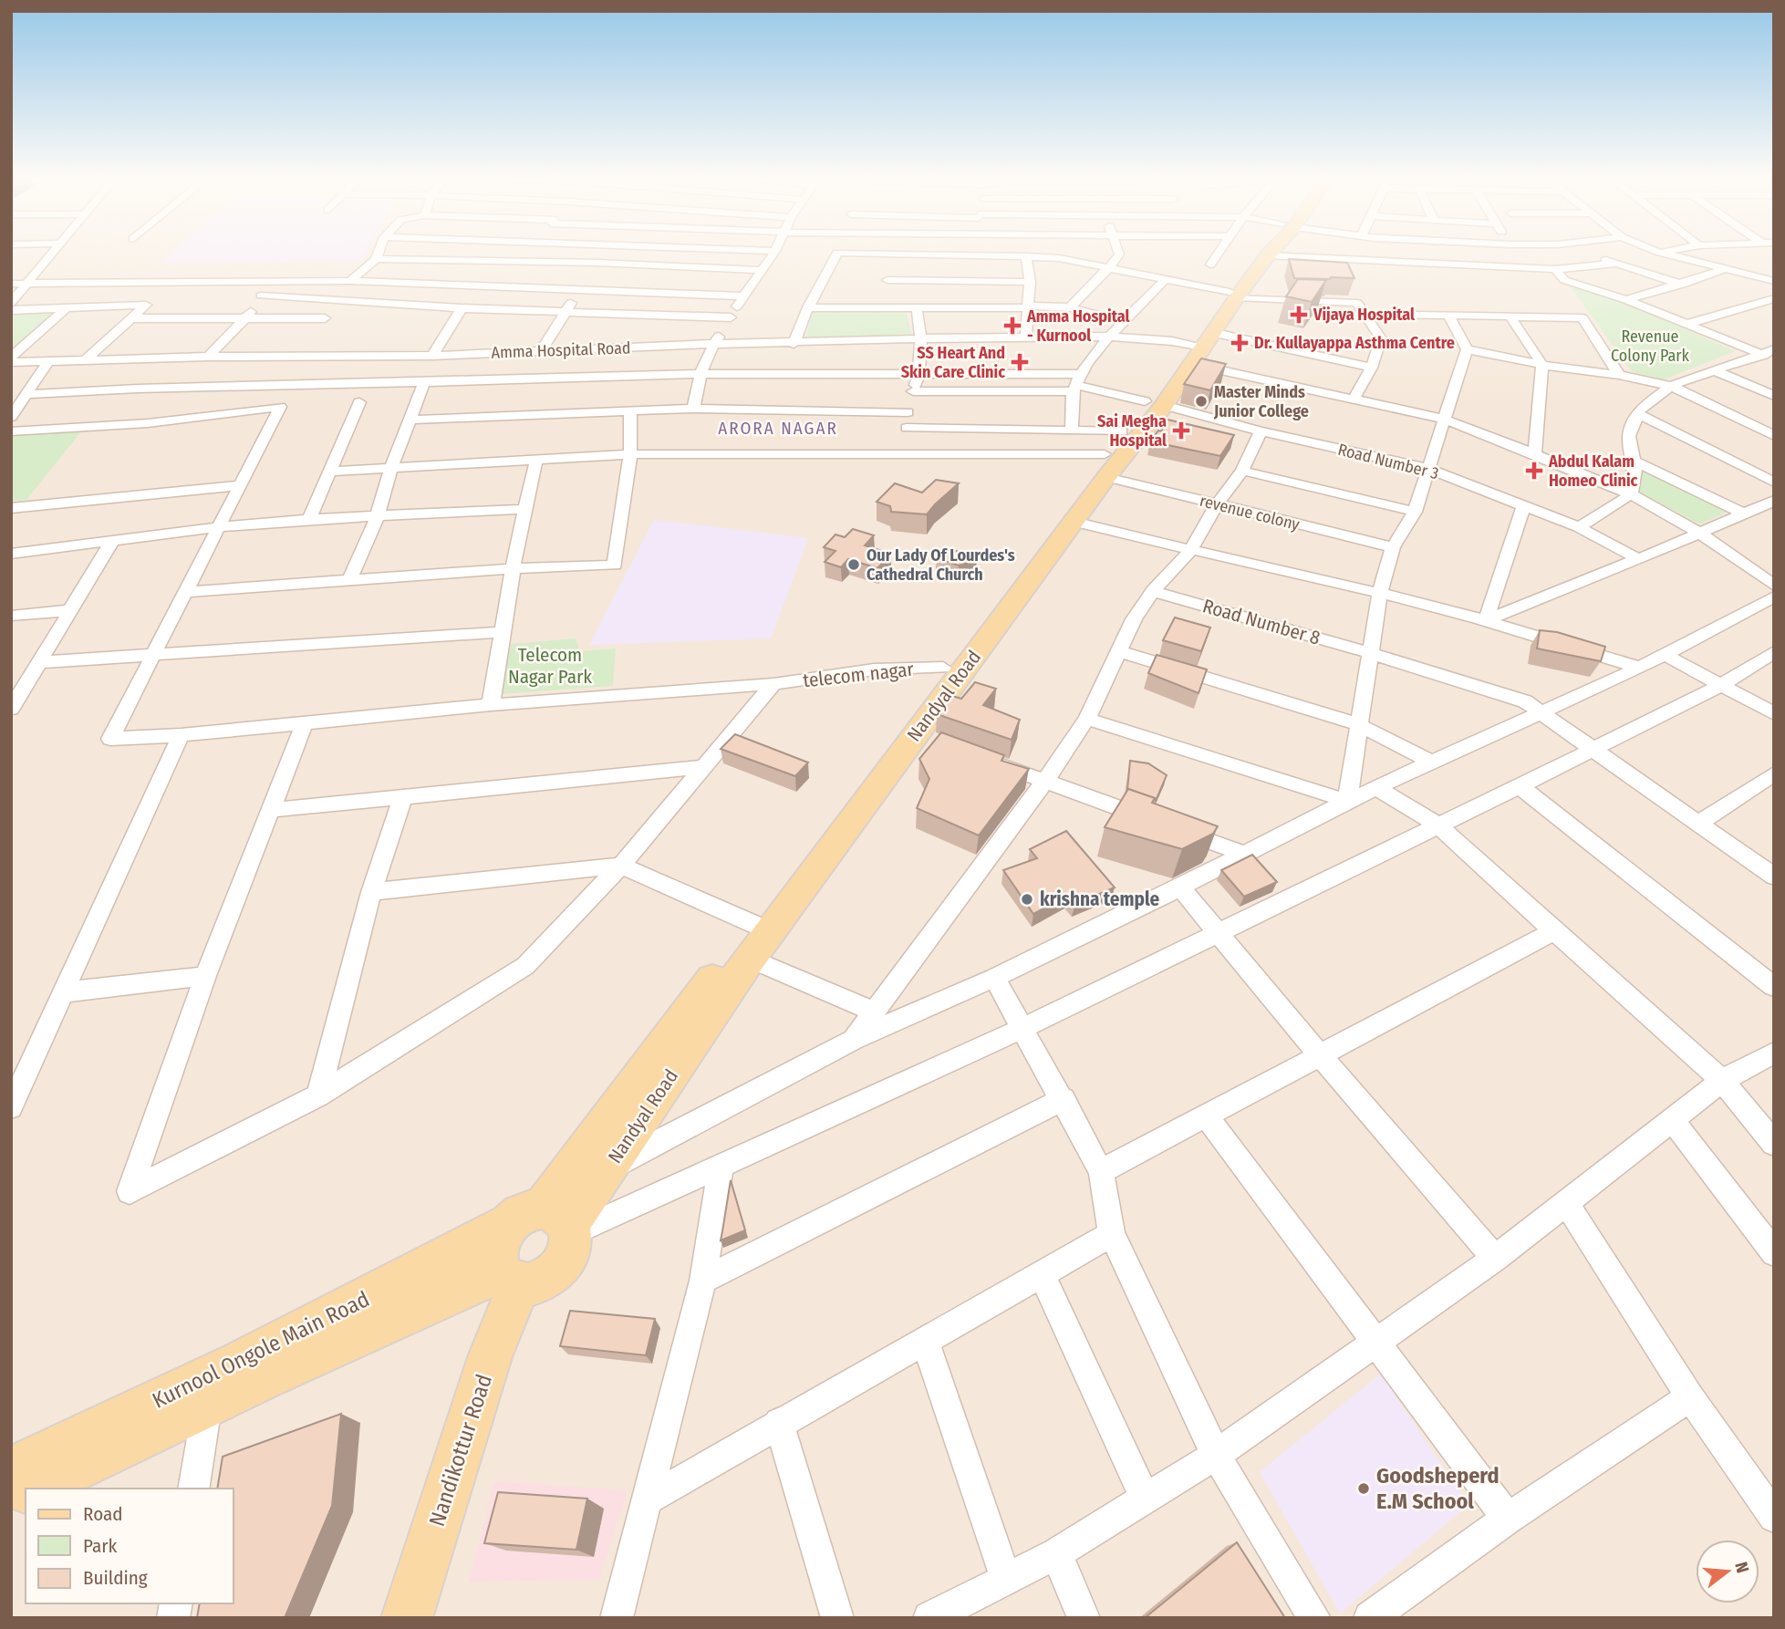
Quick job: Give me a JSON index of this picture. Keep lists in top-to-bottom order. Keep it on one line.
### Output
{"streets":{"main road":["Nandyal Road","Kurnool Ongole Main Road","Nandikottur Road"],"street":["Amma Hospital Road","Road Number 3","revenue colony","Road Number 8","telecom nagar"]},"crossings":[["Road Number 3","Nandyal Road"],["revenue colony","Nandyal Road"],["telecom nagar","Nandyal Road"],["Nandyal Road","Kurnool Ongole Main Road"],["Nandyal Road","Nandikottur Road"],["Kurnool Ongole Main Road","Nandikottur Road"]],"districts":["ARORA NAGAR"],"parks":["Revenue Colony Park","Telecom Nagar Park"],"places":{"health":["Vijaya Hospital","Amma Hospital - Kurnool","Dr. Kullayappa Asthma Centre","SS Heart And Skin Care Clinic","Sai Megha Hospital","Abdul Kalam Homeo Clinic"],"other":["Master Minds Junior College","Our Lady Of Lourdes's Cathedral Church","krishna temple","Goodsheperd E.M School"]},"legend":["Road","Park","Building"],"north":"right"}
